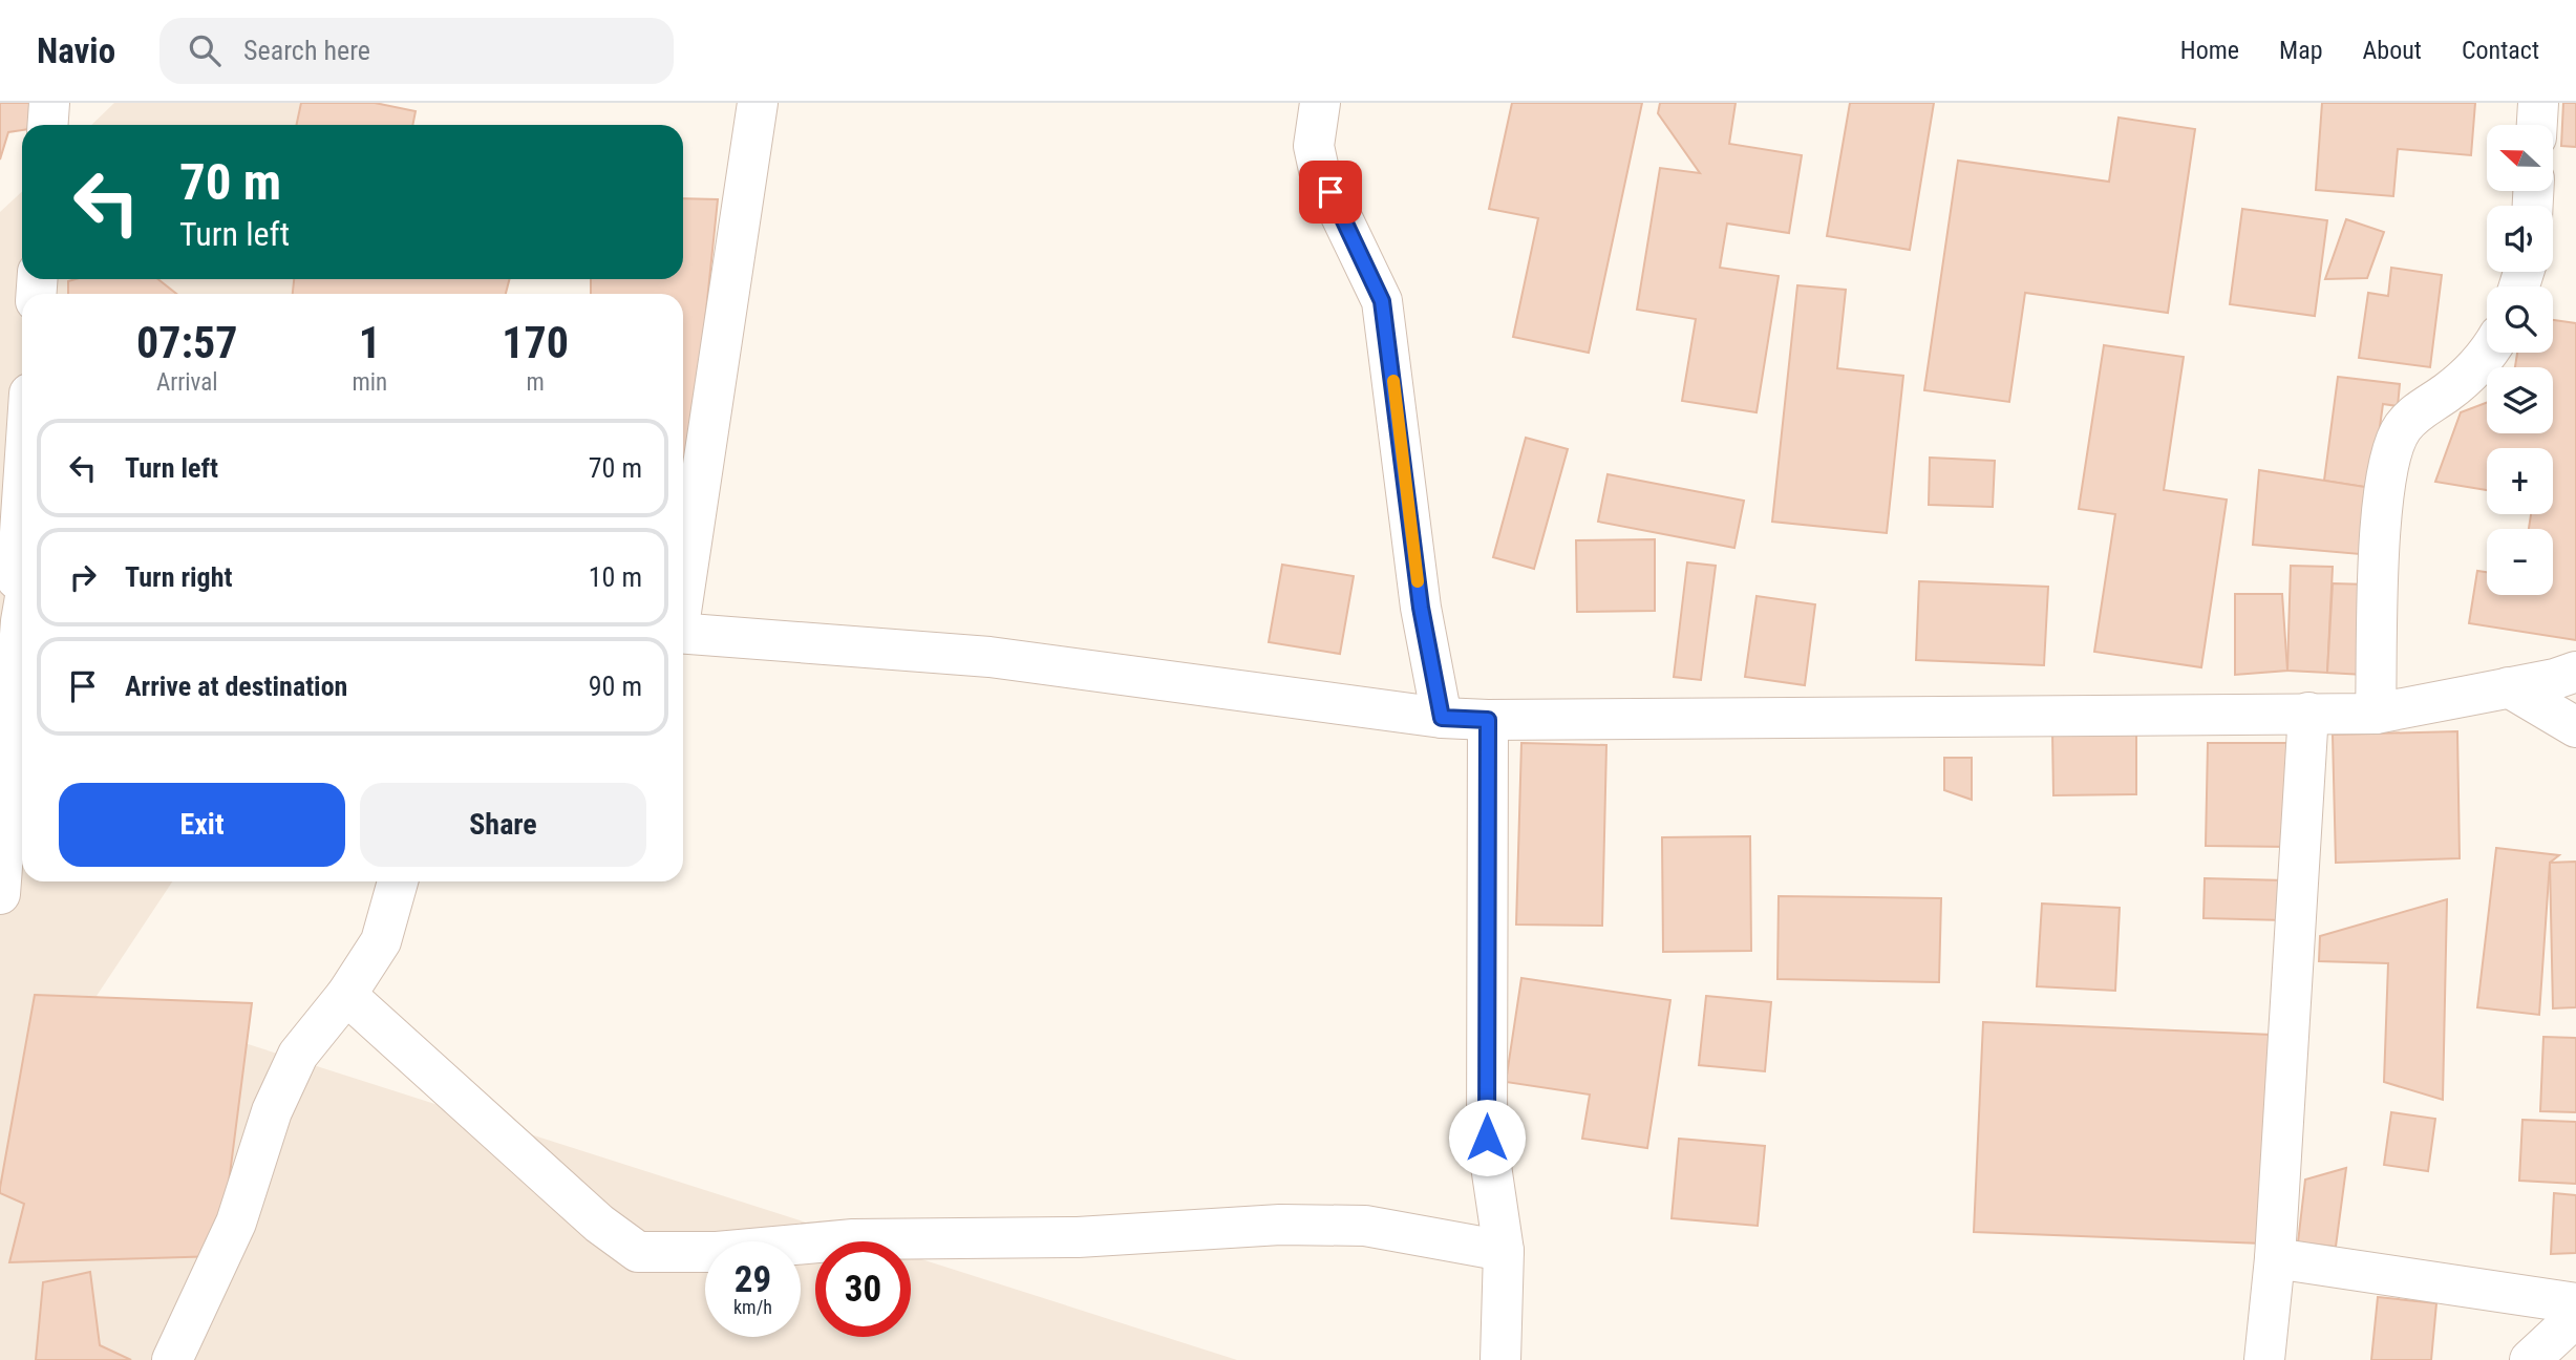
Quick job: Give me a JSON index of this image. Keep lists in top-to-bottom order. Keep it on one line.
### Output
{"north":"left","page":{"header":"Navio","search":"Search here","nav":["Home","Map","About","Contact"],"map_buttons":["+","−"],"turn":["70 m","Turn left"],"eta":["07:57","Arrival","1","min","170","m"],"list":[{"name":"Turn left","value":"70 m"},{"name":"Turn right","value":"10 m"},{"name":"Arrive at destination","value":"90 m"}],"buttons":["Exit","Share"],"speed":"29 km/h","limit":"30"}}
